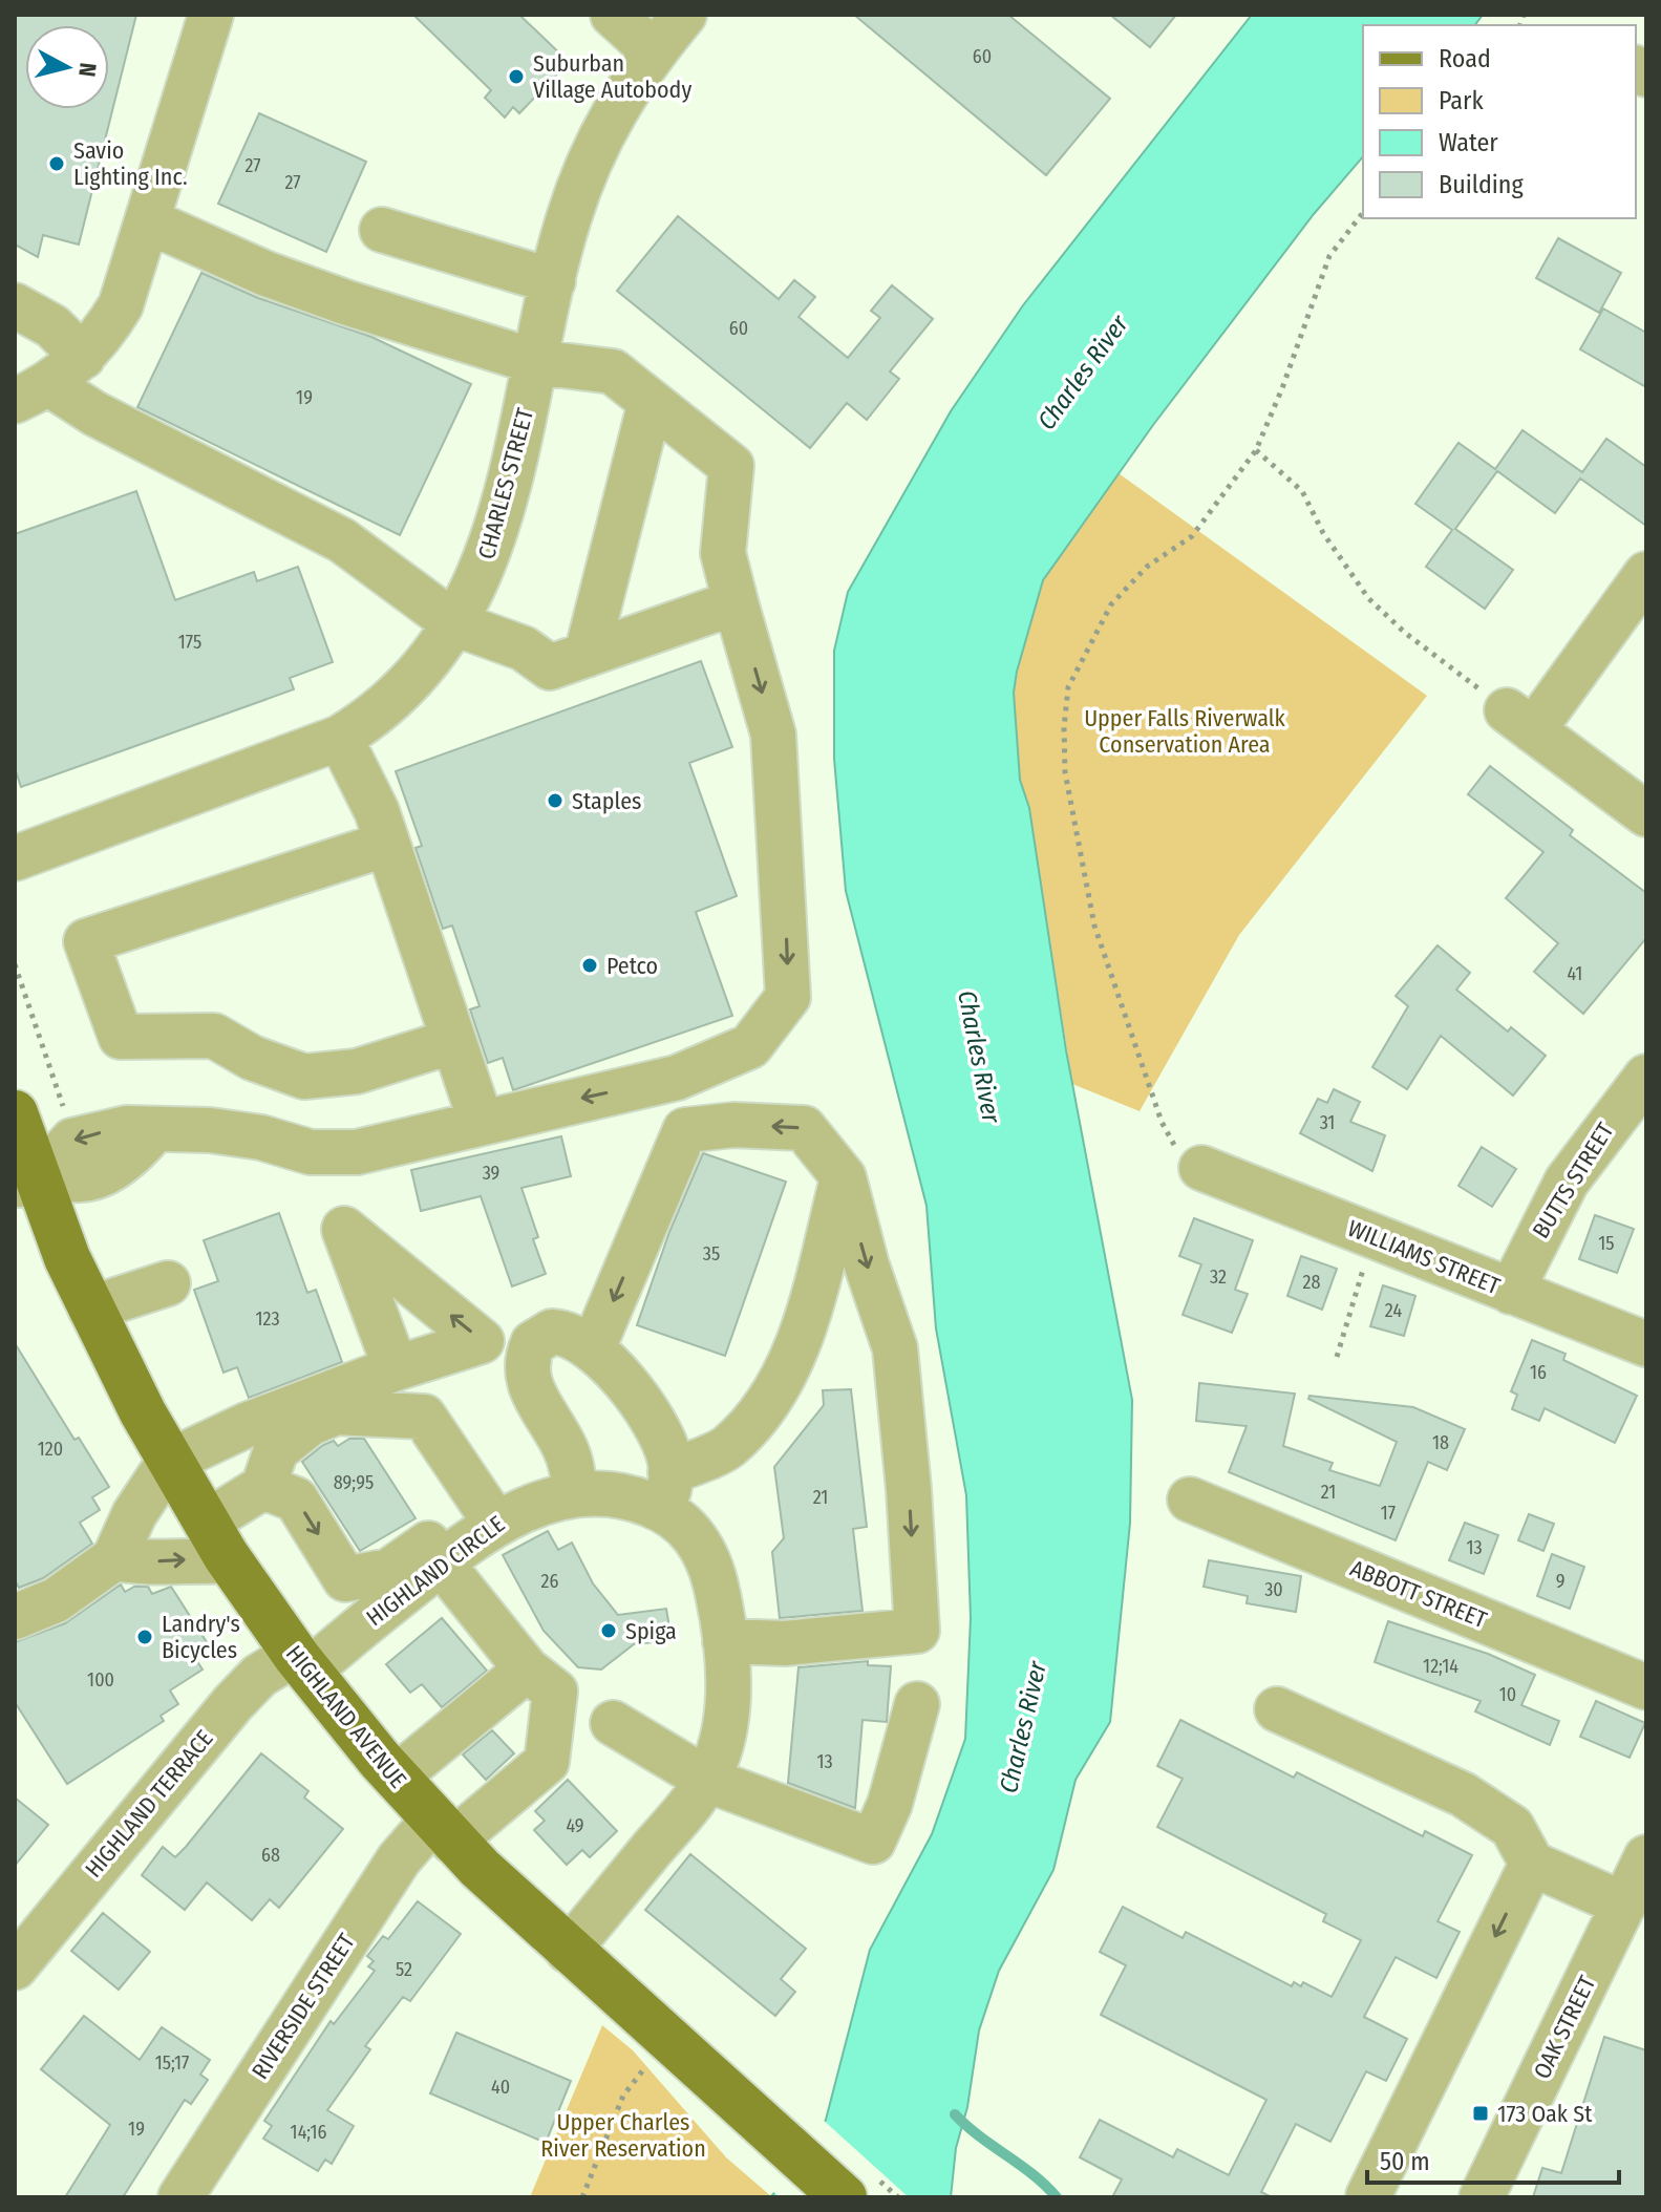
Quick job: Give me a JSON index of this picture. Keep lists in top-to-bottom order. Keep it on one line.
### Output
{"streets":{"main road":["HIGHLAND AVENUE"],"street":["CHARLES STREET","BUTTS STREET","WILLIAMS STREET","HIGHLAND CIRCLE","ABBOTT STREET","HIGHLAND TERRACE","RIVERSIDE STREET","OAK STREET"]},"crossings":[["BUTTS STREET","WILLIAMS STREET"],["HIGHLAND CIRCLE","HIGHLAND AVENUE"],["HIGHLAND CIRCLE","HIGHLAND TERRACE"],["HIGHLAND AVENUE","HIGHLAND TERRACE"],["HIGHLAND AVENUE","RIVERSIDE STREET"]],"water":["Charles River"],"parks":["Upper Falls Riverwalk Conservation Area","Upper Charles River Reservation"],"places":{"other":["Suburban Village Autobody","Savio Lighting Inc.","Staples","Petco","Spiga","Landry's Bicycles"],"transit":["173 Oak St"]},"house_numbers":["60","27","27","60","19","175","41","31","39","15","35","32","28","24","123","16","18","120","89;95","21","21","17","13","26","9","30","12;14","100","10","13","49","68","52","15;17","40","19","14;16"],"legend":["Road","Park","Water","Building"],"scale_bar":"50 m","north":"right"}
